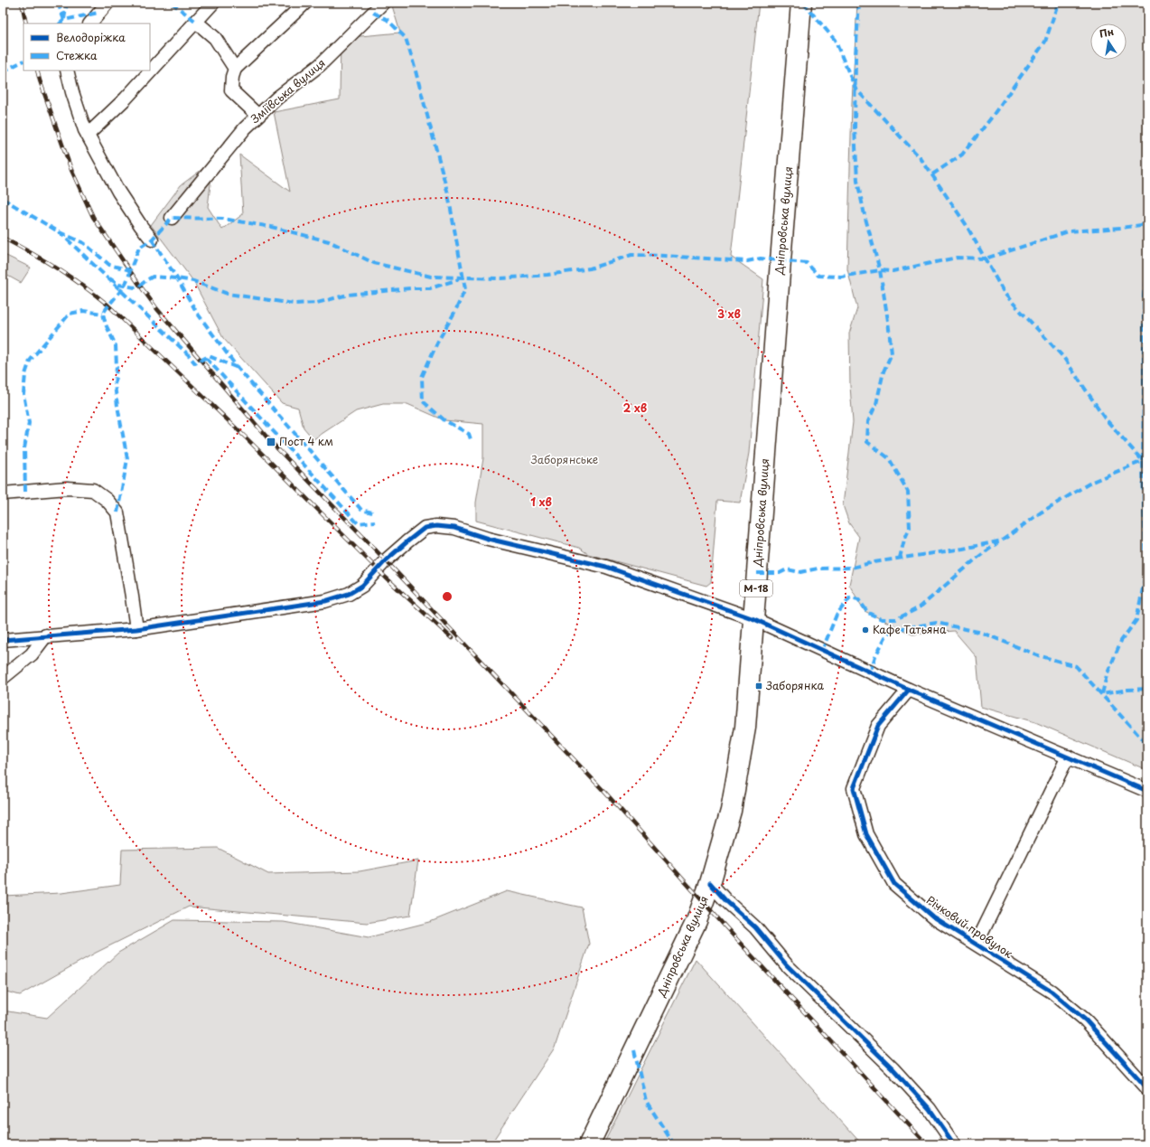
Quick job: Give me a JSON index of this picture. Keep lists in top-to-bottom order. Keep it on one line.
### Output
{"streets":{"highway":["Дніпровська вулиця","М-18"],"street":["Зміївська вулиця","Річковий провулок"]},"parks":["Заборянське"],"places":{"transit":["Пост 4 км","Заборянка"],"other":["Кафе Татьяна"]},"legend":["Велодоріжка","Стежка"],"north":"top","rings":["3 хв","2 хв","1 хв"]}
